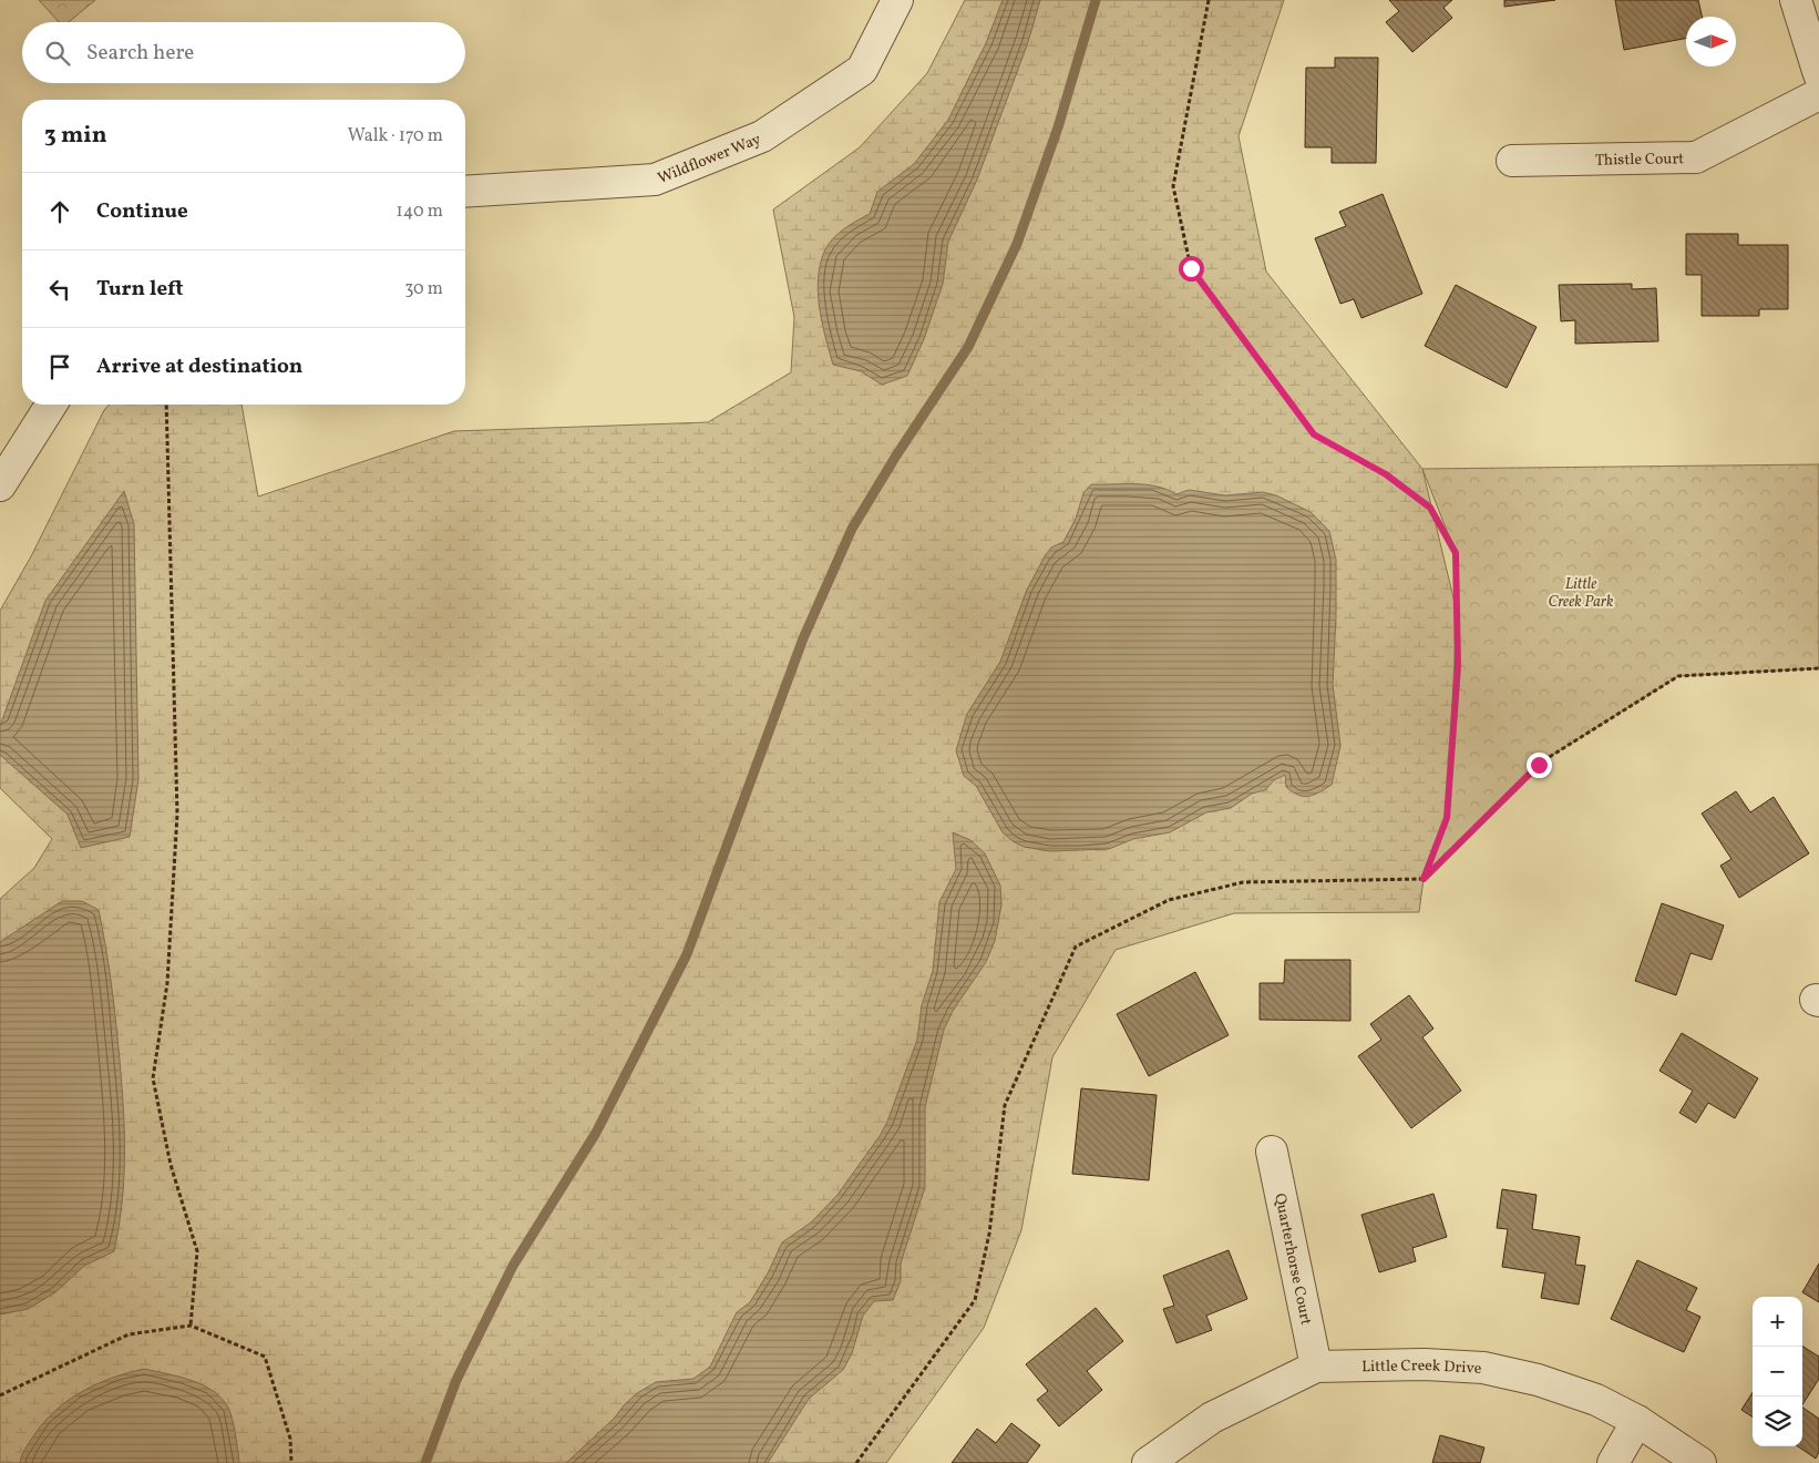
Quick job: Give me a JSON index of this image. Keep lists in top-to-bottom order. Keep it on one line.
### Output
{"streets":{"street":["Wildflower Way","Thistle Court","Quarterhorse Court","Little Creek Drive"]},"crossings":[["Quarterhorse Court","Little Creek Drive"]],"parks":["Little Creek Park"],"north":"right","page":{"search":"Search here","heading":["3 min","Walk · 170 m"],"list":[["Continue","140 m"],["Turn left","30 m"],"Arrive at destination"],"map_buttons":["+","−"]}}
